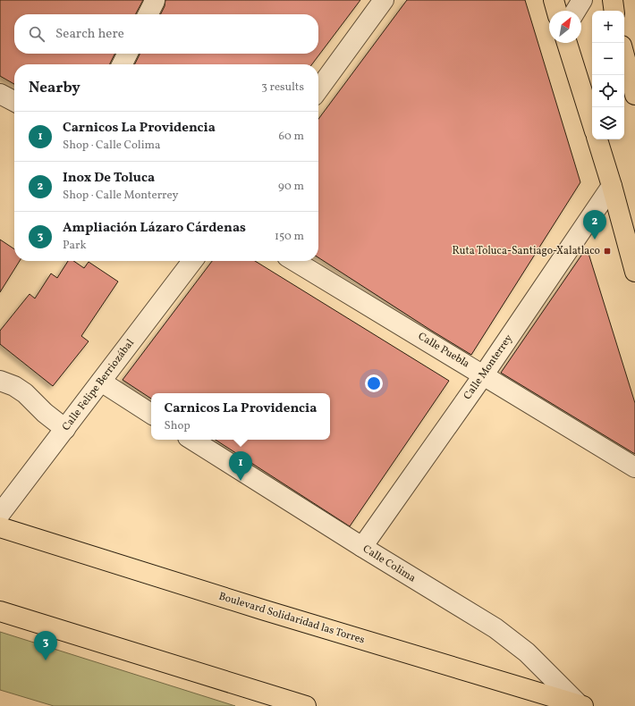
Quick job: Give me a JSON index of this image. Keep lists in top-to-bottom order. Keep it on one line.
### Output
{"streets":{"main road":["Boulevard Solidaridad las Torres"],"street":["Calle Puebla","Calle Monterrey","Calle Felipe Berriozábal","Calle Colima"]},"crossings":[["Calle Puebla","Calle Monterrey"],["Calle Monterrey","Calle Colima"],["Calle Colima","Boulevard Solidaridad las Torres"]],"places":{"transit":["Ruta Toluca-Santiago-Xalatlaco"]},"north":"top right","page":{"map_buttons":["+","−"],"search":"Search here","heading":["Nearby","3 results"],"list":[{"mark":"1","name":"Carnicos La Providencia","note":"Shop · Calle Colima","value":"60 m"},{"mark":"2","name":"Inox De Toluca","note":"Shop · Calle Monterrey","value":"90 m"},{"mark":"3","name":"Ampliación Lázaro Cárdenas","note":"Park","value":"150 m"}],"pins":["2","1","3"],"popup":["Carnicos La Providencia","Shop"]}}
